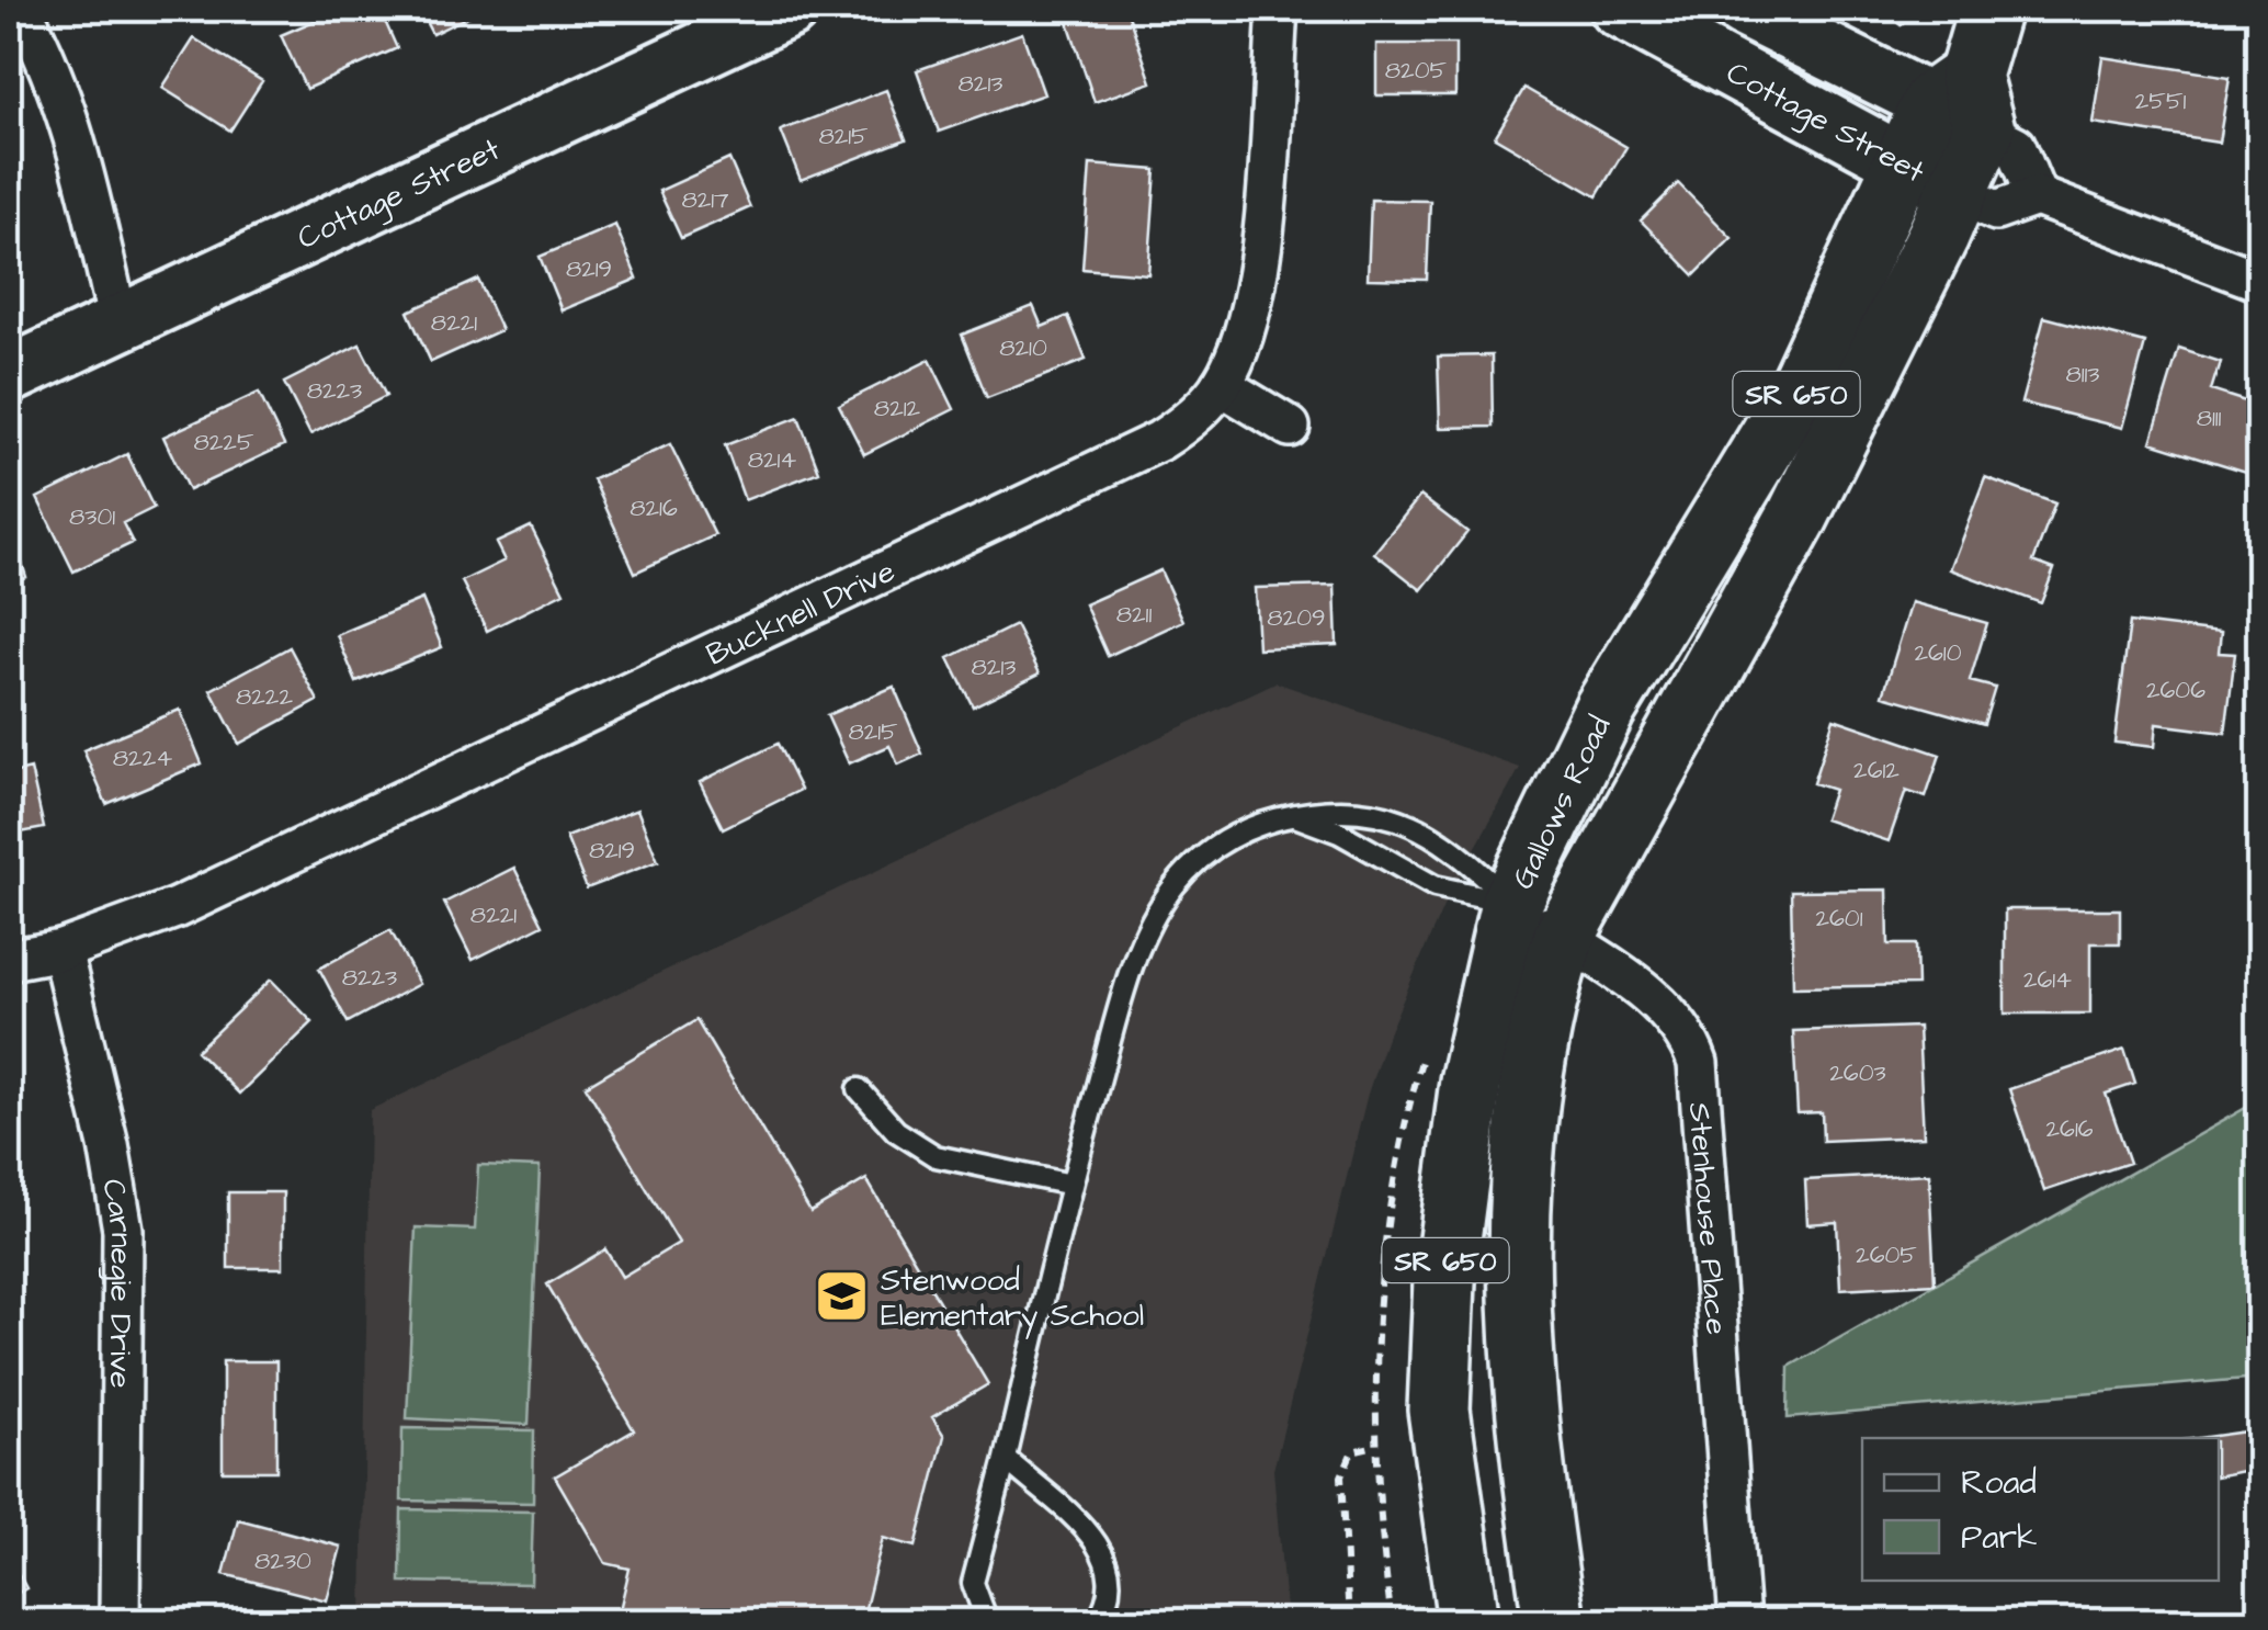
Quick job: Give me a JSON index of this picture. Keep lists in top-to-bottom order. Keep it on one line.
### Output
{"streets":{"main road":["SR 650","Gallows Road"],"street":["Cottage Street","Bucknell Drive","Stenhouse Place","Carnegie Drive"]},"crossings":[["Cottage Street","Gallows Road"],["Bucknell Drive","Carnegie Drive"],["Gallows Road","Stenhouse Place"]],"places":{"school or university":["Stenwood Elementary School"]},"house_numbers":["8205","8213","2551","8215","8217","8219","8221","8210","8113","8223","8212","8111","8225","8214","8216","8301","8211","8209","2610","8213","2606","8222","8215","8224","2612","8219","8221","2601","8223","2614","2603","2616","2605","8230"],"legend":["Road","Park"]}
